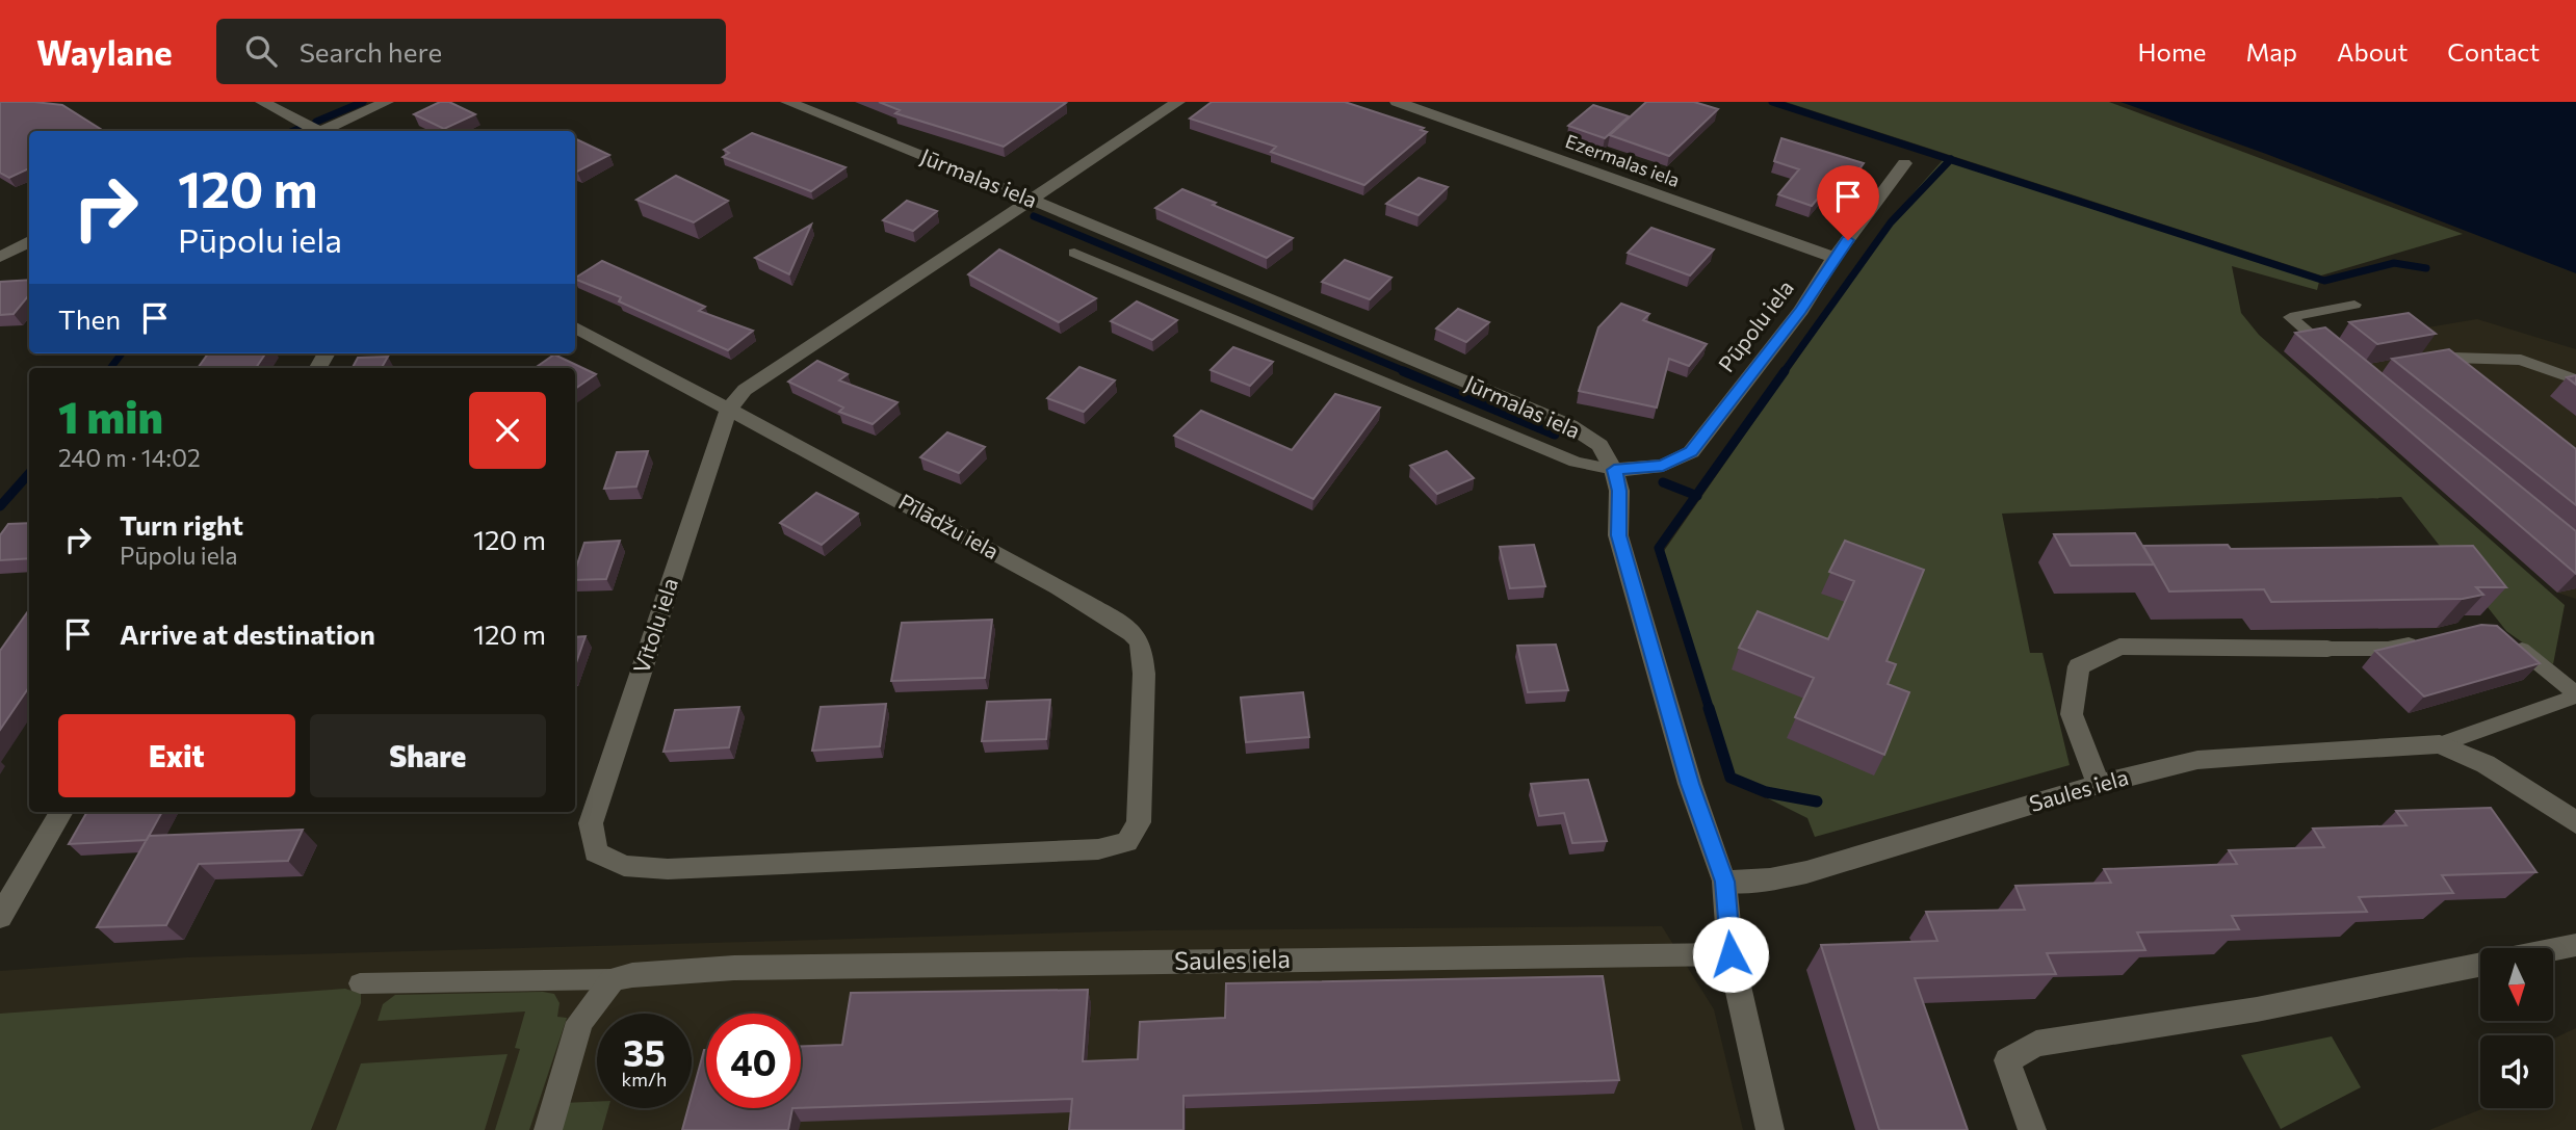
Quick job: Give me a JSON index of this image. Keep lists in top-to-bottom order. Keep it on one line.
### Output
{"streets":{"street":["Ezermalas iela","Jūrmalas iela","Pūpolu iela","Pīlādžu iela","Vītolu iela","Saules iela"]},"crossings":[["Ezermalas iela","Pūpolu iela"],["Jūrmalas iela","Pūpolu iela"],["Jūrmalas iela","Vītolu iela"],["Jūrmalas iela","Saules iela"],["Pīlādžu iela","Vītolu iela"]],"north":"bottom","page":{"header":"Waylane","search":"Search here","nav":["Home","Map","About","Contact"],"turn":["120 m","Pūpolu iela"],"then":"Then","heading":["1 min","240 m · 14:02"],"list":[{"name":"Turn right","note":"Pūpolu iela","value":"120 m"},{"name":"Arrive at destination","value":"120 m"}],"buttons":["Exit","Share"],"speed":"35 km/h","limit":"40"}}
